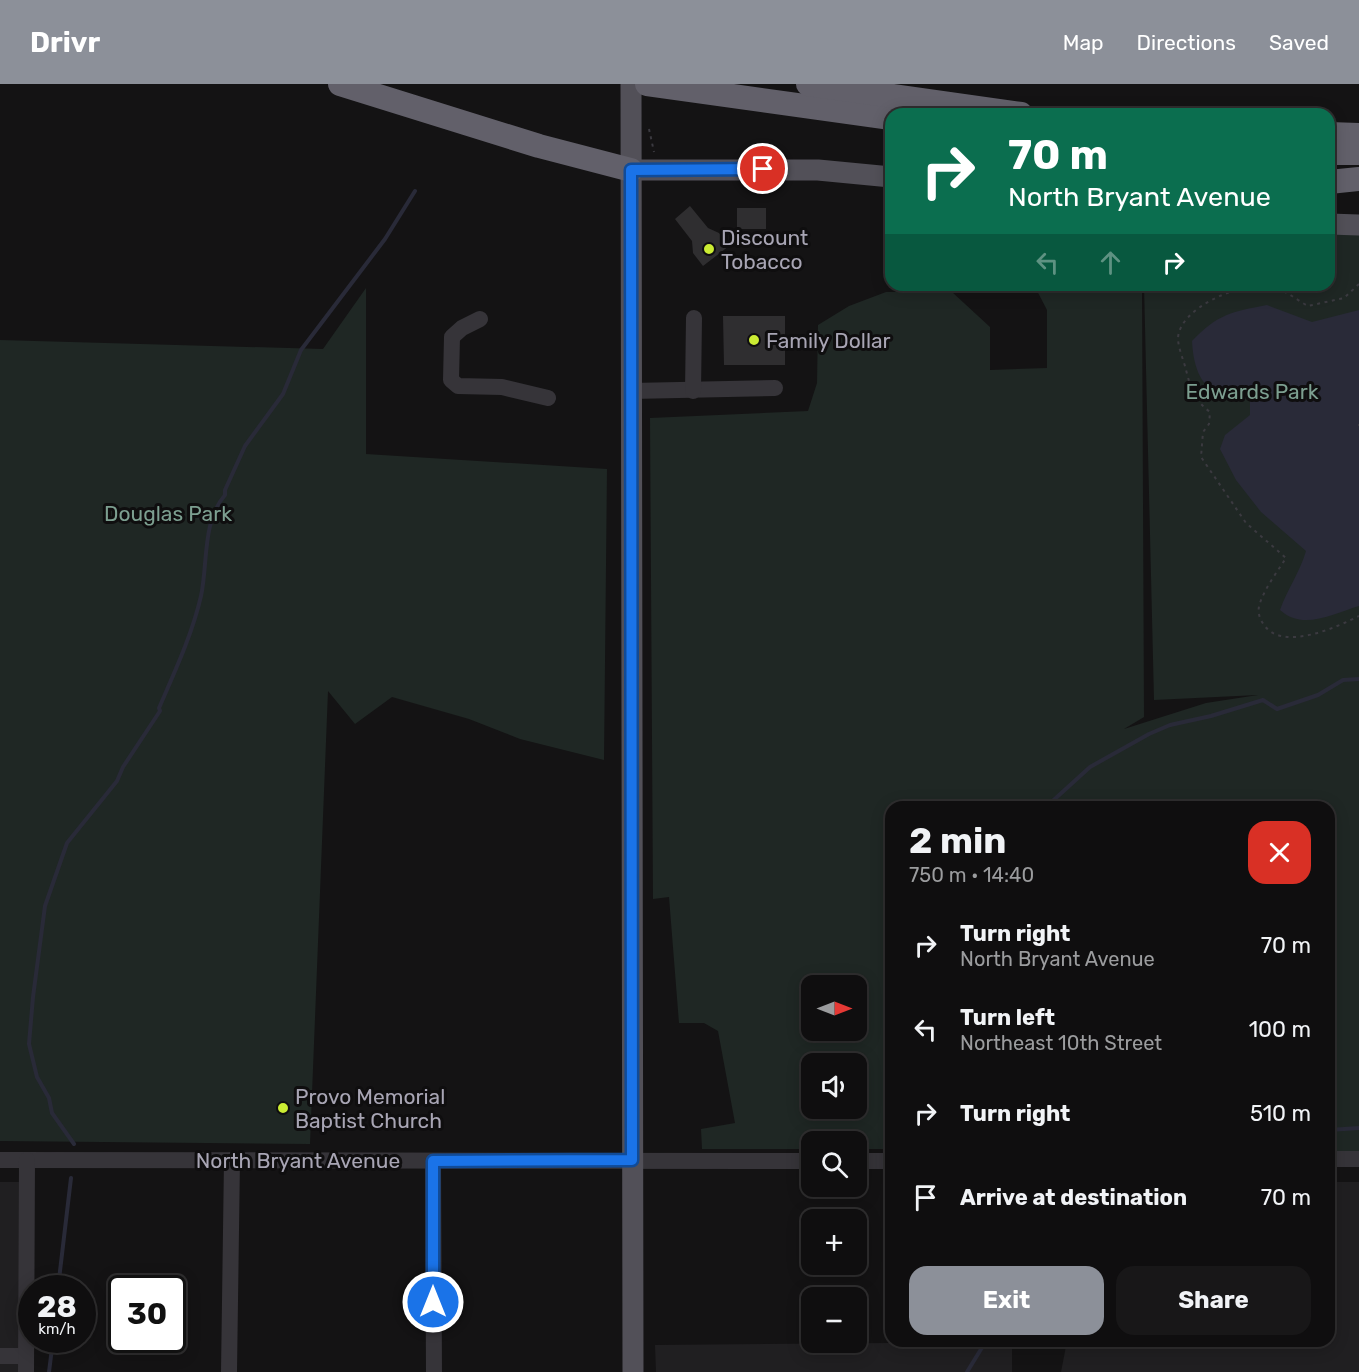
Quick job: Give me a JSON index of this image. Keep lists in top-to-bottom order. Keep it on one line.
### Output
{"streets":{"street":["North Bryant Avenue"]},"parks":["Edwards Park","Douglas Park"],"places":["Discount Tobacco","Family Dollar","Provo Memorial Baptist Church"],"north":"right","page":{"header":"Drivr","nav":["Map","Directions","Saved"],"turn":["70 m","North Bryant Avenue"],"heading":["2 min","750 m · 14:40"],"list":[{"name":"Turn right","note":"North Bryant Avenue","value":"70 m"},{"name":"Turn left","note":"Northeast 10th Street","value":"100 m"},{"name":"Turn right","value":"510 m"},{"name":"Arrive at destination","value":"70 m"}],"map_buttons":["+","−"],"buttons":["Exit","Share"],"speed":"28 km/h","limit":"30"}}
